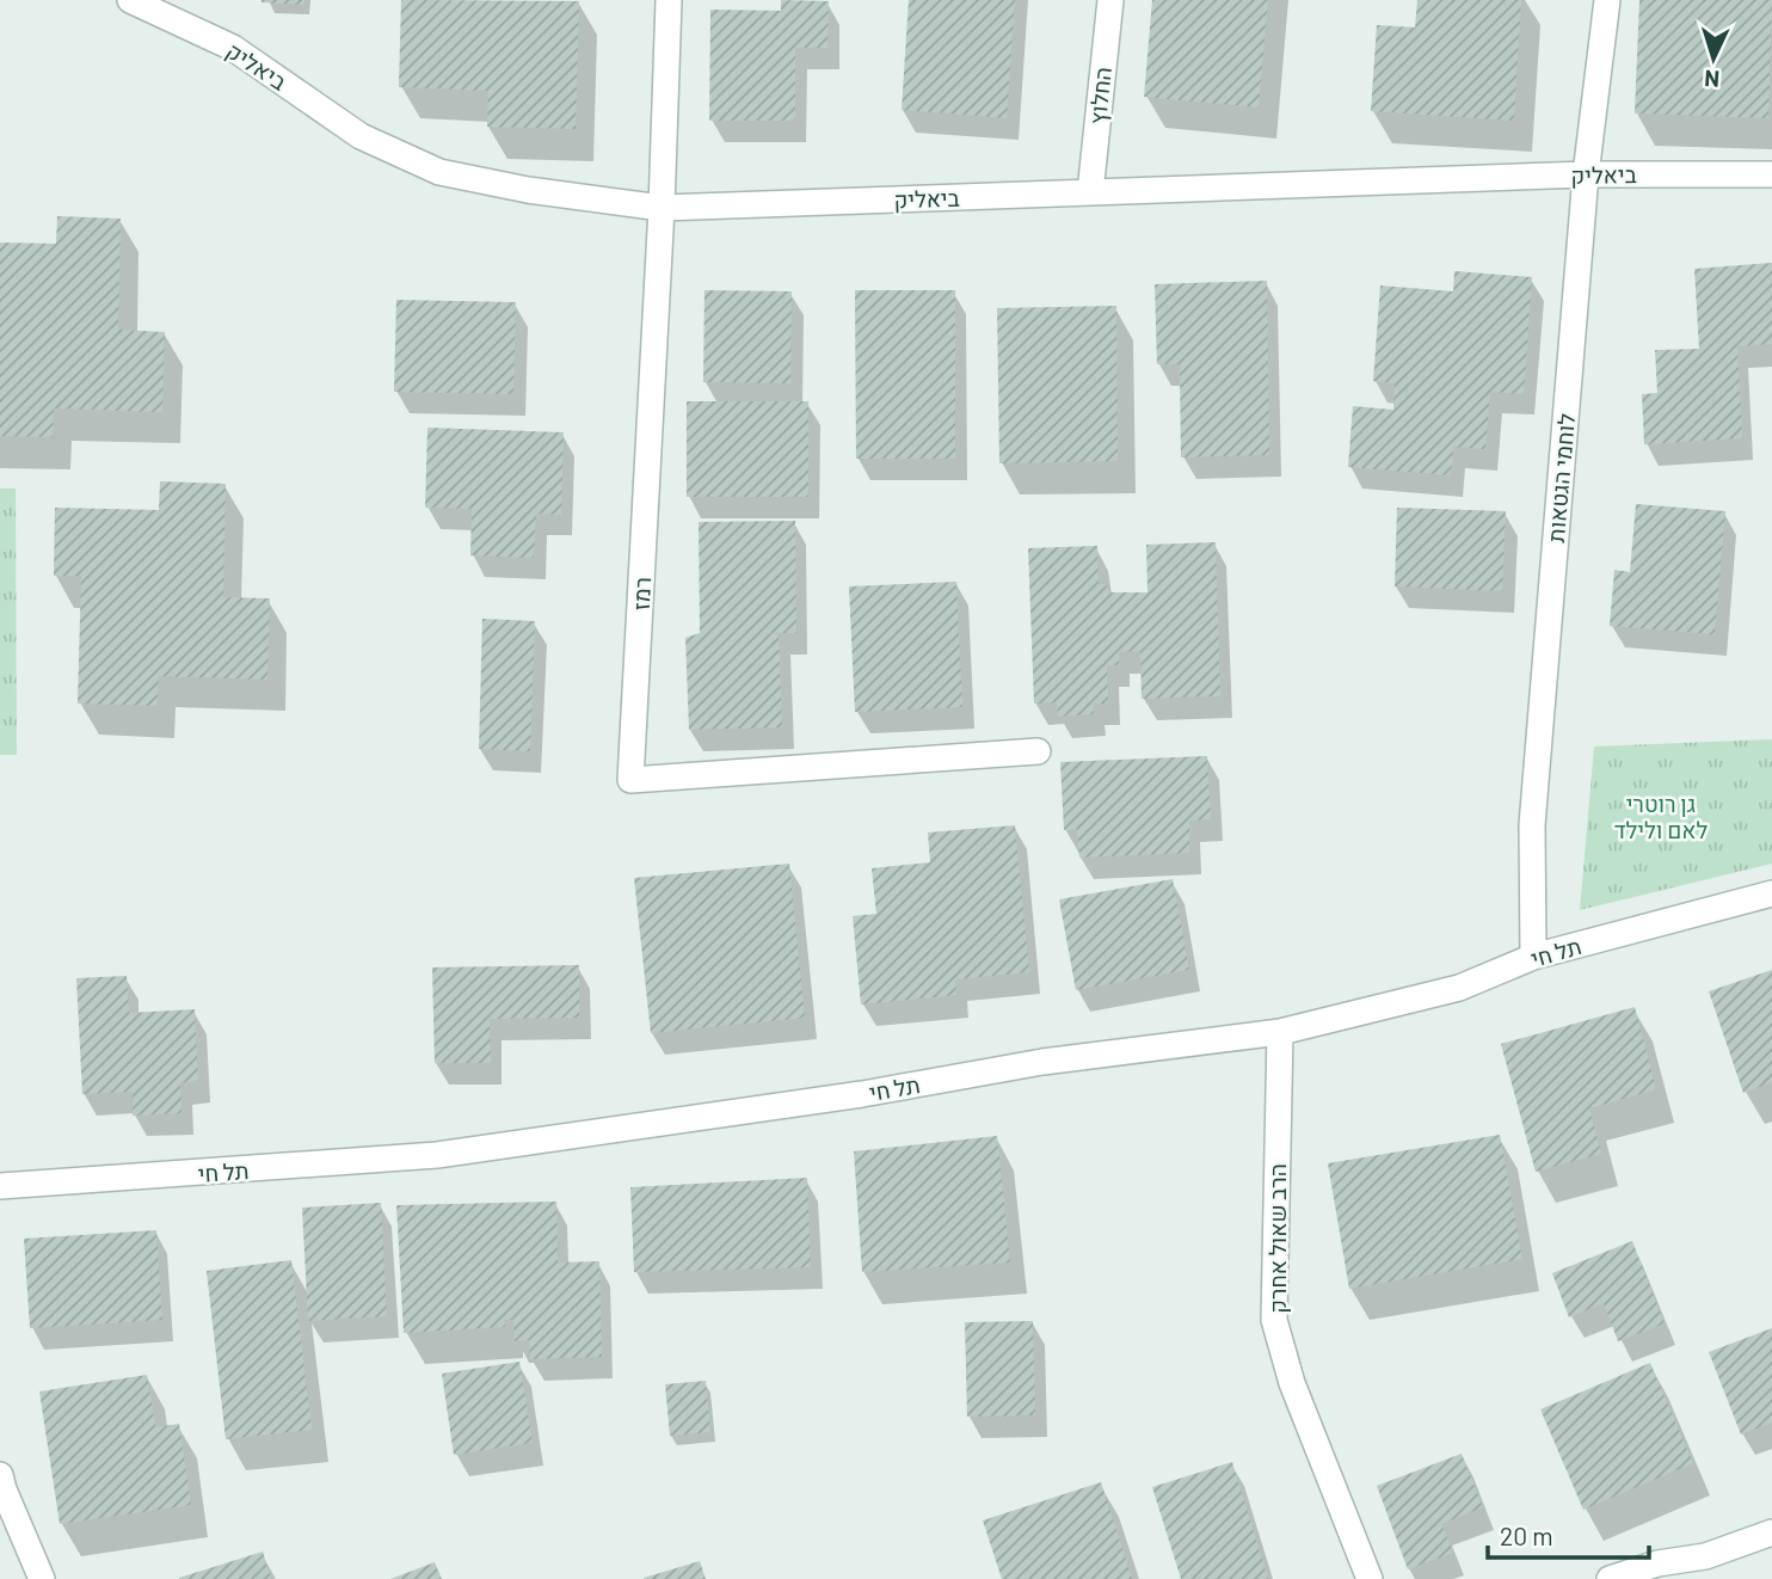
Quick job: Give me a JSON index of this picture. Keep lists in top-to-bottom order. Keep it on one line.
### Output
{"streets":{"street":["ביאליק","החלוץ","לוחמי הגטאות","רמז","תל חי","הרב שאול אחרק"]},"crossings":[["ביאליק","החלוץ"],["ביאליק","לוחמי הגטאות"],["ביאליק","רמז"],["לוחמי הגטאות","תל חי"],["תל חי","הרב שאול אחרק"]],"parks":["גן רוטרי לאם ולילד"],"scale_bar":"20 m","north":"bottom"}
